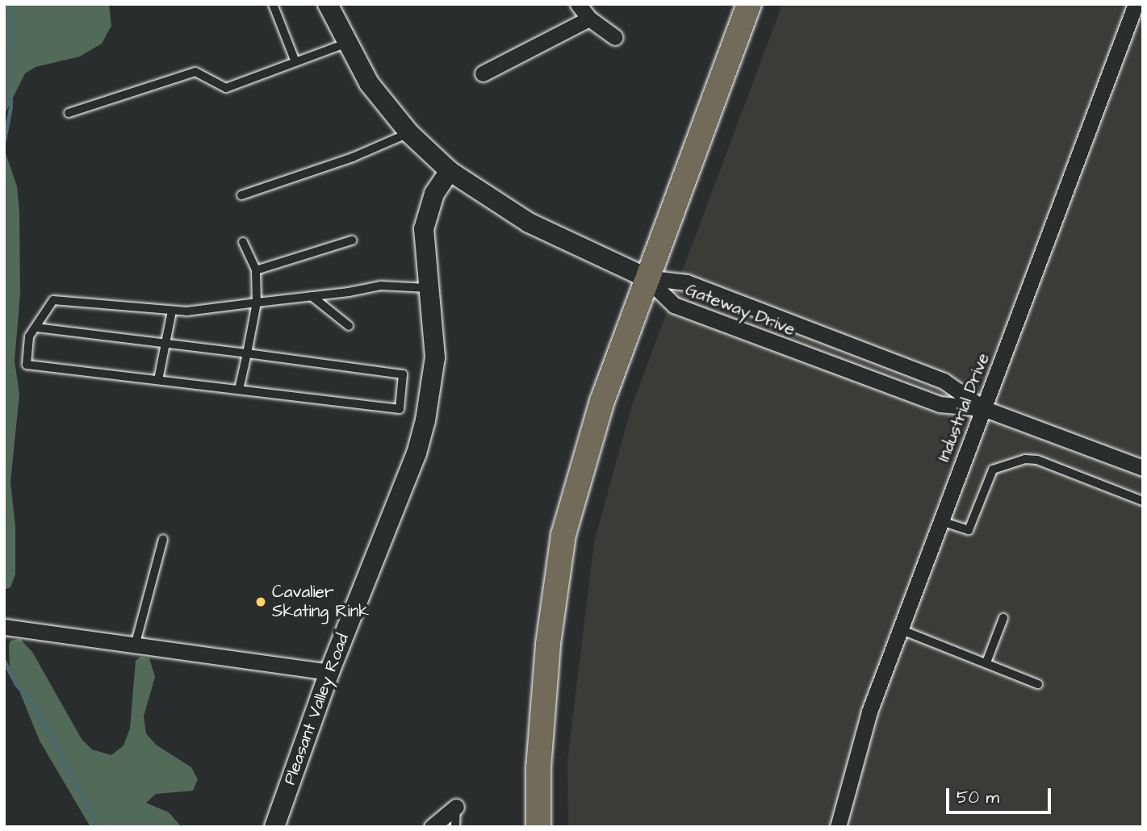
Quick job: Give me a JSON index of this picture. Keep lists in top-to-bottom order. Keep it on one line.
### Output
{"streets":{"street":["Gateway Drive","Industrial Drive","Pleasant Valley Road"]},"crossings":[["Gateway Drive","Industrial Drive"]],"places":["Cavalier Skating Rink"],"scale_bar":"50 m"}
